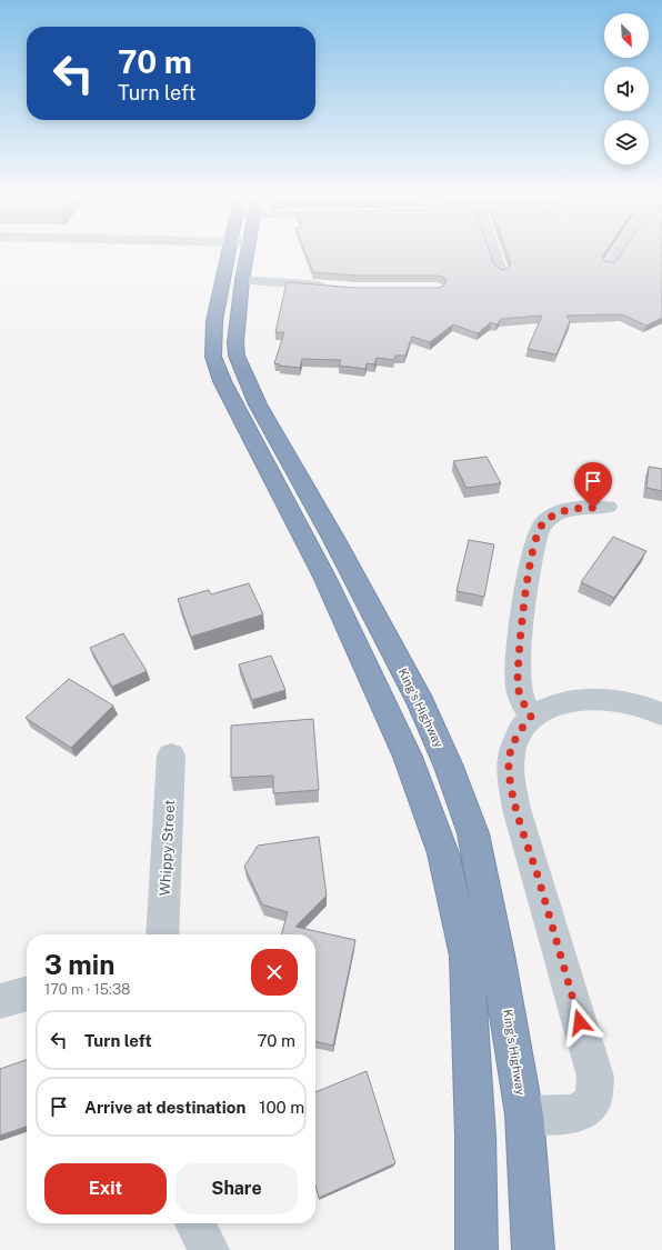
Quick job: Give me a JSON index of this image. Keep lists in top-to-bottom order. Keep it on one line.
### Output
{"streets":{"highway":["King's Highway"],"street":["Whippy Street"]},"north":"bottom right","page":{"turn":["70 m","Turn left"],"heading":["3 min","170 m · 15:38"],"list":[{"name":"Turn left","value":"70 m"},{"name":"Arrive at destination","value":"100 m"}],"buttons":["Exit","Share"]}}
